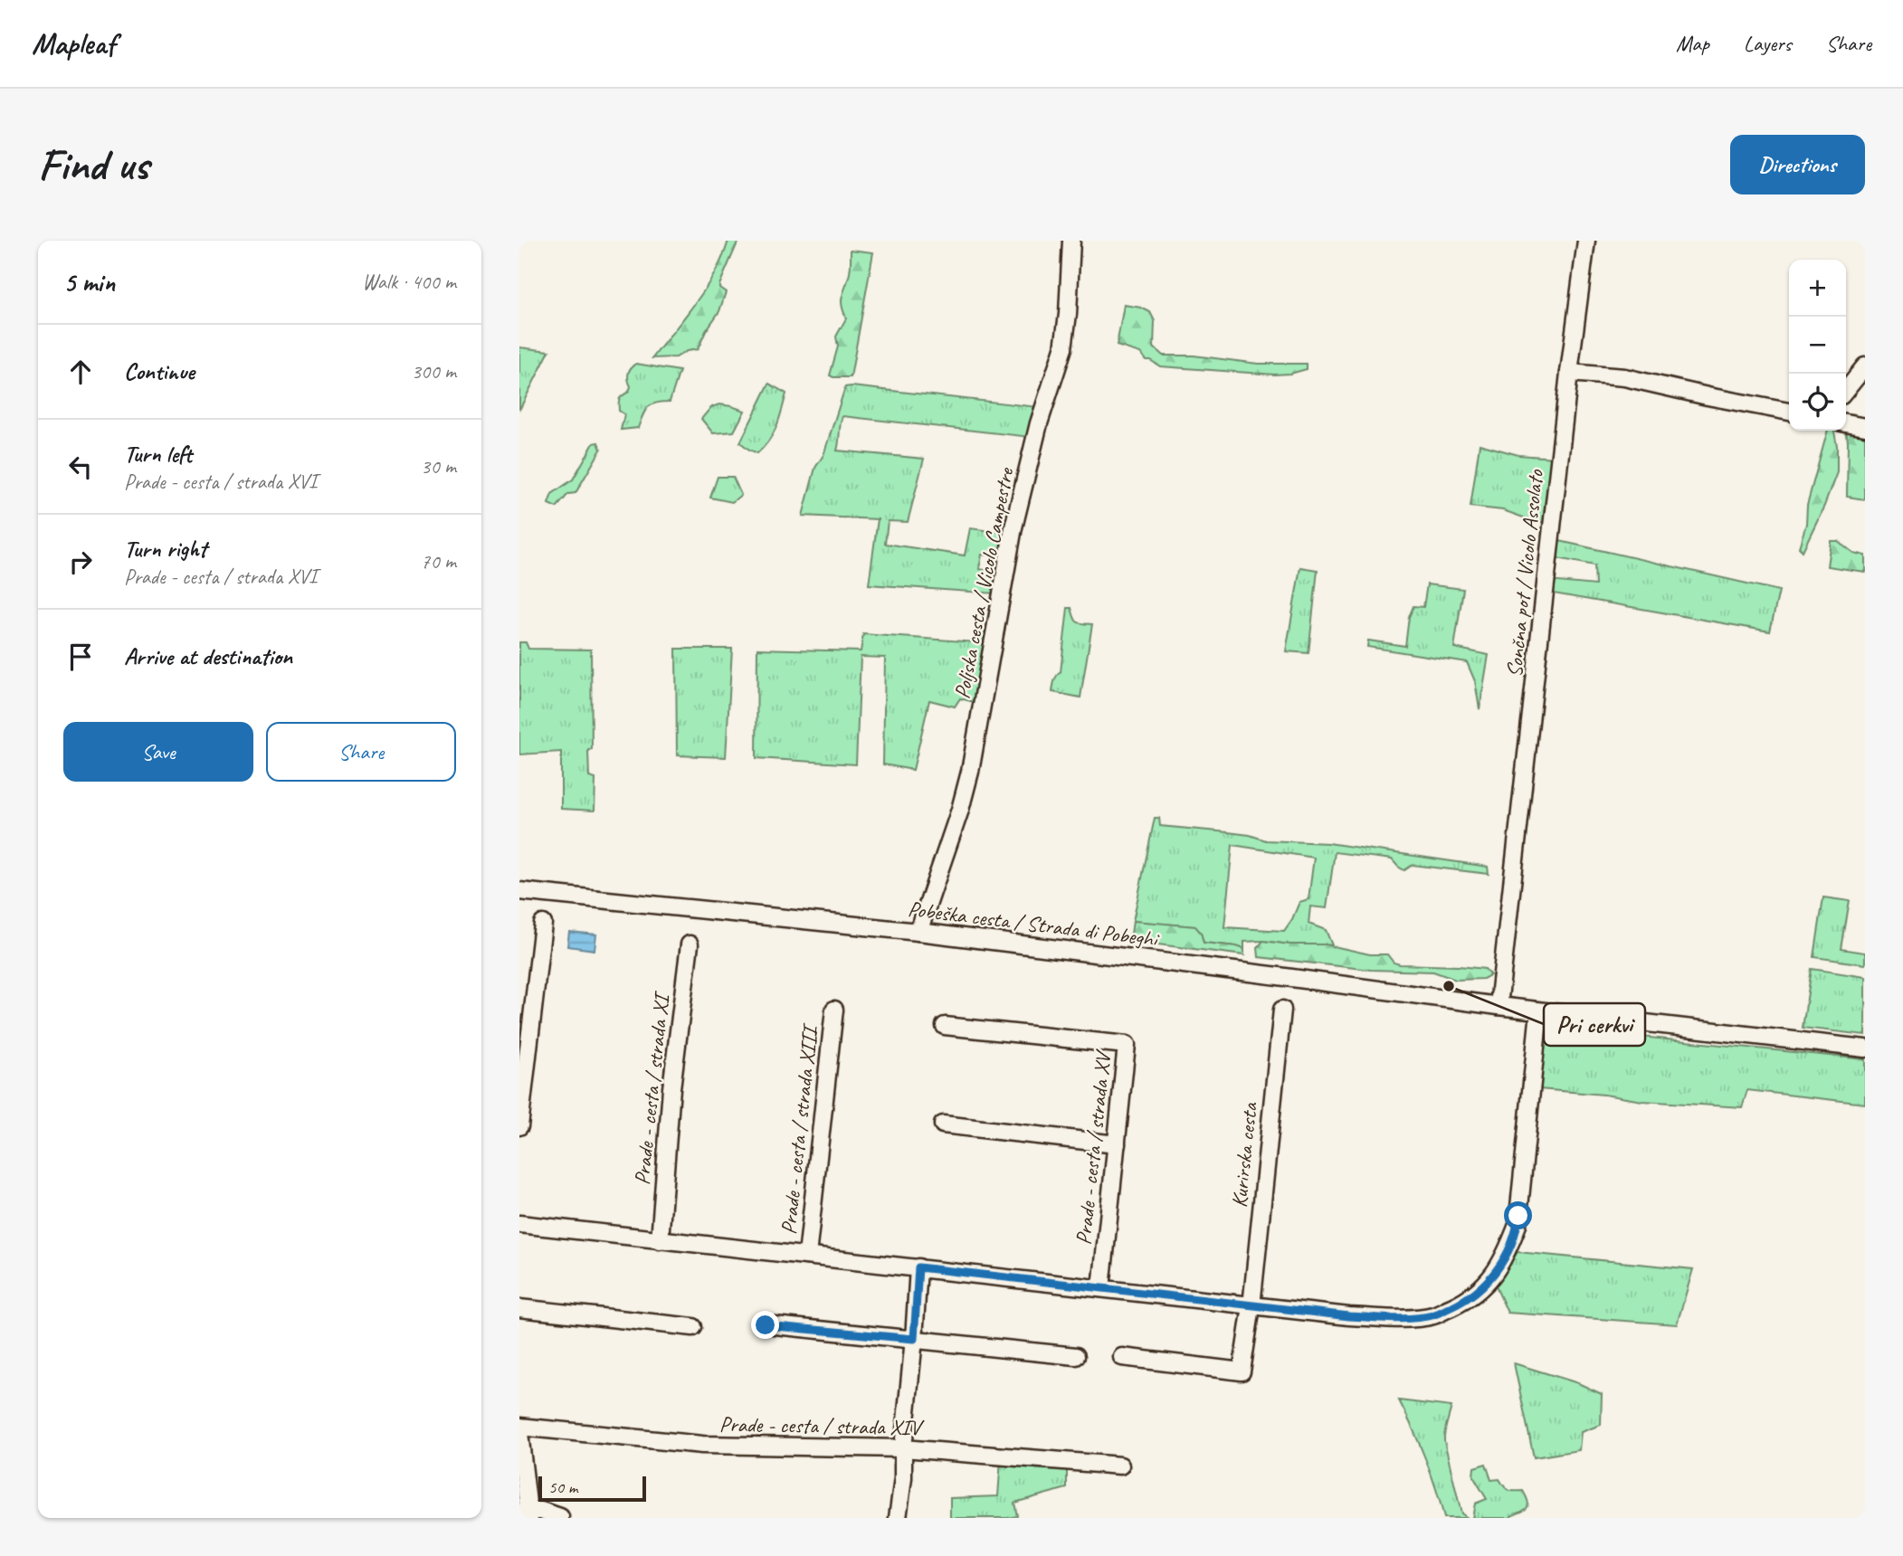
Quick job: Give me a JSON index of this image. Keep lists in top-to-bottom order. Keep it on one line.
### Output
{"streets":{"street":["Sončna pot / Vicolo Assolato","Poljska cesta / Vicolo Campestre","Pobeška cesta / Strada di Pobeghi","Prade - cesta / strada XI","Prade - cesta / strada XIII","Prade - cesta / strada XV","Kurirska cesta","Prade - cesta / strada XIV"]},"crossings":[["Sončna pot / Vicolo Assolato","Pobeška cesta / Strada di Pobeghi"],["Poljska cesta / Vicolo Campestre","Pobeška cesta / Strada di Pobeghi"]],"places":["Pri cerkvi"],"scale_bar":"50 m","page":{"header":"Mapleaf","nav":["Map","Layers","Share"],"buttons":["Directions",["Save","Share"]],"title":"Find us","heading":["5 min","Walk · 400 m"],"map_buttons":["+","−"],"list":[["Continue","300 m"],["Turn left","Prade - cesta / strada XVI","30 m"],["Turn right","Prade - cesta / strada XVI","70 m"],"Arrive at destination"],"scale":"50 m"}}
